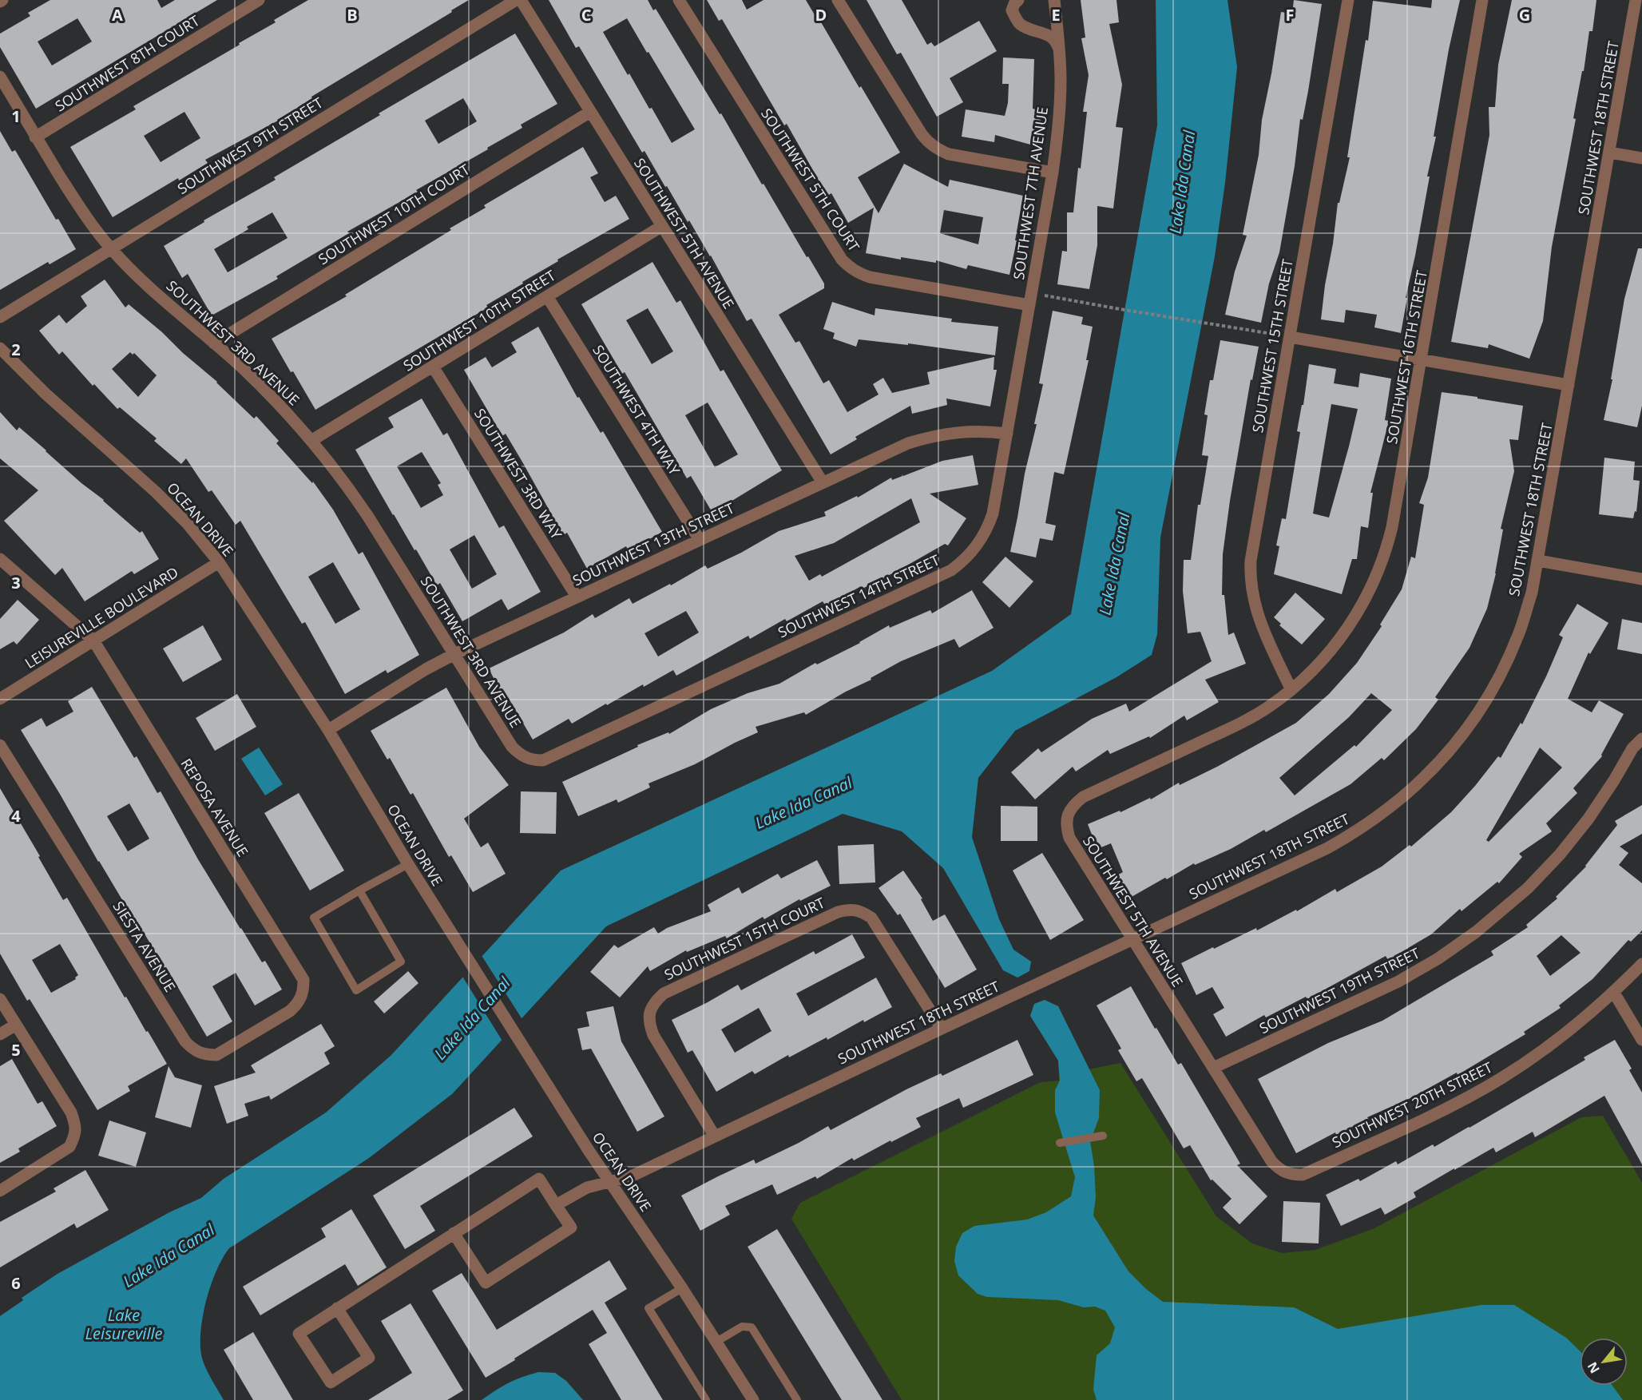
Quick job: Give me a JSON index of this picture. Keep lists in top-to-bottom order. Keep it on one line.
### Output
{"streets":{"street":["SOUTHWEST 8TH COURT","SOUTHWEST 18TH STREET","SOUTHWEST 9TH STREET","SOUTHWEST 5TH COURT","SOUTHWEST 7TH AVENUE","SOUTHWEST 10TH COURT","SOUTHWEST 5TH AVENUE","SOUTHWEST 10TH STREET","SOUTHWEST 3RD AVENUE","SOUTHWEST 15TH STREET","SOUTHWEST 16TH STREET","SOUTHWEST 4TH WAY","SOUTHWEST 3RD WAY","OCEAN DRIVE","SOUTHWEST 13TH STREET","SOUTHWEST 14TH STREET","LEISUREVILLE BOULEVARD","REPOSA AVENUE","SOUTHWEST 15TH COURT","SIESTA AVENUE","SOUTHWEST 19TH STREET","SOUTHWEST 20TH STREET"]},"crossings":[["SOUTHWEST 8TH COURT","SOUTHWEST 3RD AVENUE"],["SOUTHWEST 18TH STREET","SOUTHWEST 5TH AVENUE"],["SOUTHWEST 18TH STREET","OCEAN DRIVE"],["SOUTHWEST 18TH STREET","SOUTHWEST 15TH COURT"],["SOUTHWEST 9TH STREET","SOUTHWEST 3RD AVENUE"],["SOUTHWEST 5TH COURT","SOUTHWEST 7TH AVENUE"],["SOUTHWEST 5TH COURT","SOUTHWEST 14TH STREET"],["SOUTHWEST 7TH AVENUE","SOUTHWEST 14TH STREET"],["SOUTHWEST 10TH COURT","SOUTHWEST 5TH AVENUE"],["SOUTHWEST 10TH COURT","SOUTHWEST 3RD AVENUE"],["SOUTHWEST 5TH AVENUE","SOUTHWEST 10TH STREET"],["SOUTHWEST 5TH AVENUE","SOUTHWEST 15TH STREET"],["SOUTHWEST 5TH AVENUE","SOUTHWEST 16TH STREET"],["SOUTHWEST 5TH AVENUE","SOUTHWEST 13TH STREET"],["SOUTHWEST 5TH AVENUE","SOUTHWEST 19TH STREET"],["SOUTHWEST 5TH AVENUE","SOUTHWEST 20TH STREET"],["SOUTHWEST 10TH STREET","SOUTHWEST 3RD AVENUE"],["SOUTHWEST 10TH STREET","SOUTHWEST 4TH WAY"],["SOUTHWEST 10TH STREET","SOUTHWEST 3RD WAY"],["SOUTHWEST 3RD AVENUE","SOUTHWEST 13TH STREET"],["SOUTHWEST 3RD AVENUE","SOUTHWEST 14TH STREET"],["SOUTHWEST 15TH STREET","SOUTHWEST 16TH STREET"],["SOUTHWEST 4TH WAY","SOUTHWEST 13TH STREET"],["SOUTHWEST 3RD WAY","SOUTHWEST 13TH STREET"],["OCEAN DRIVE","SOUTHWEST 13TH STREET"],["OCEAN DRIVE","LEISUREVILLE BOULEVARD"],["SOUTHWEST 13TH STREET","SOUTHWEST 14TH STREET"],["LEISUREVILLE BOULEVARD","REPOSA AVENUE"],["REPOSA AVENUE","SIESTA AVENUE"]],"water":["Lake Ida Canal","Lake Leisureville"],"north":"bottom left","grid":{"columns":["A","B","C","D","E","F","G"],"rows":["1","2","3","4","5","6"]}}
